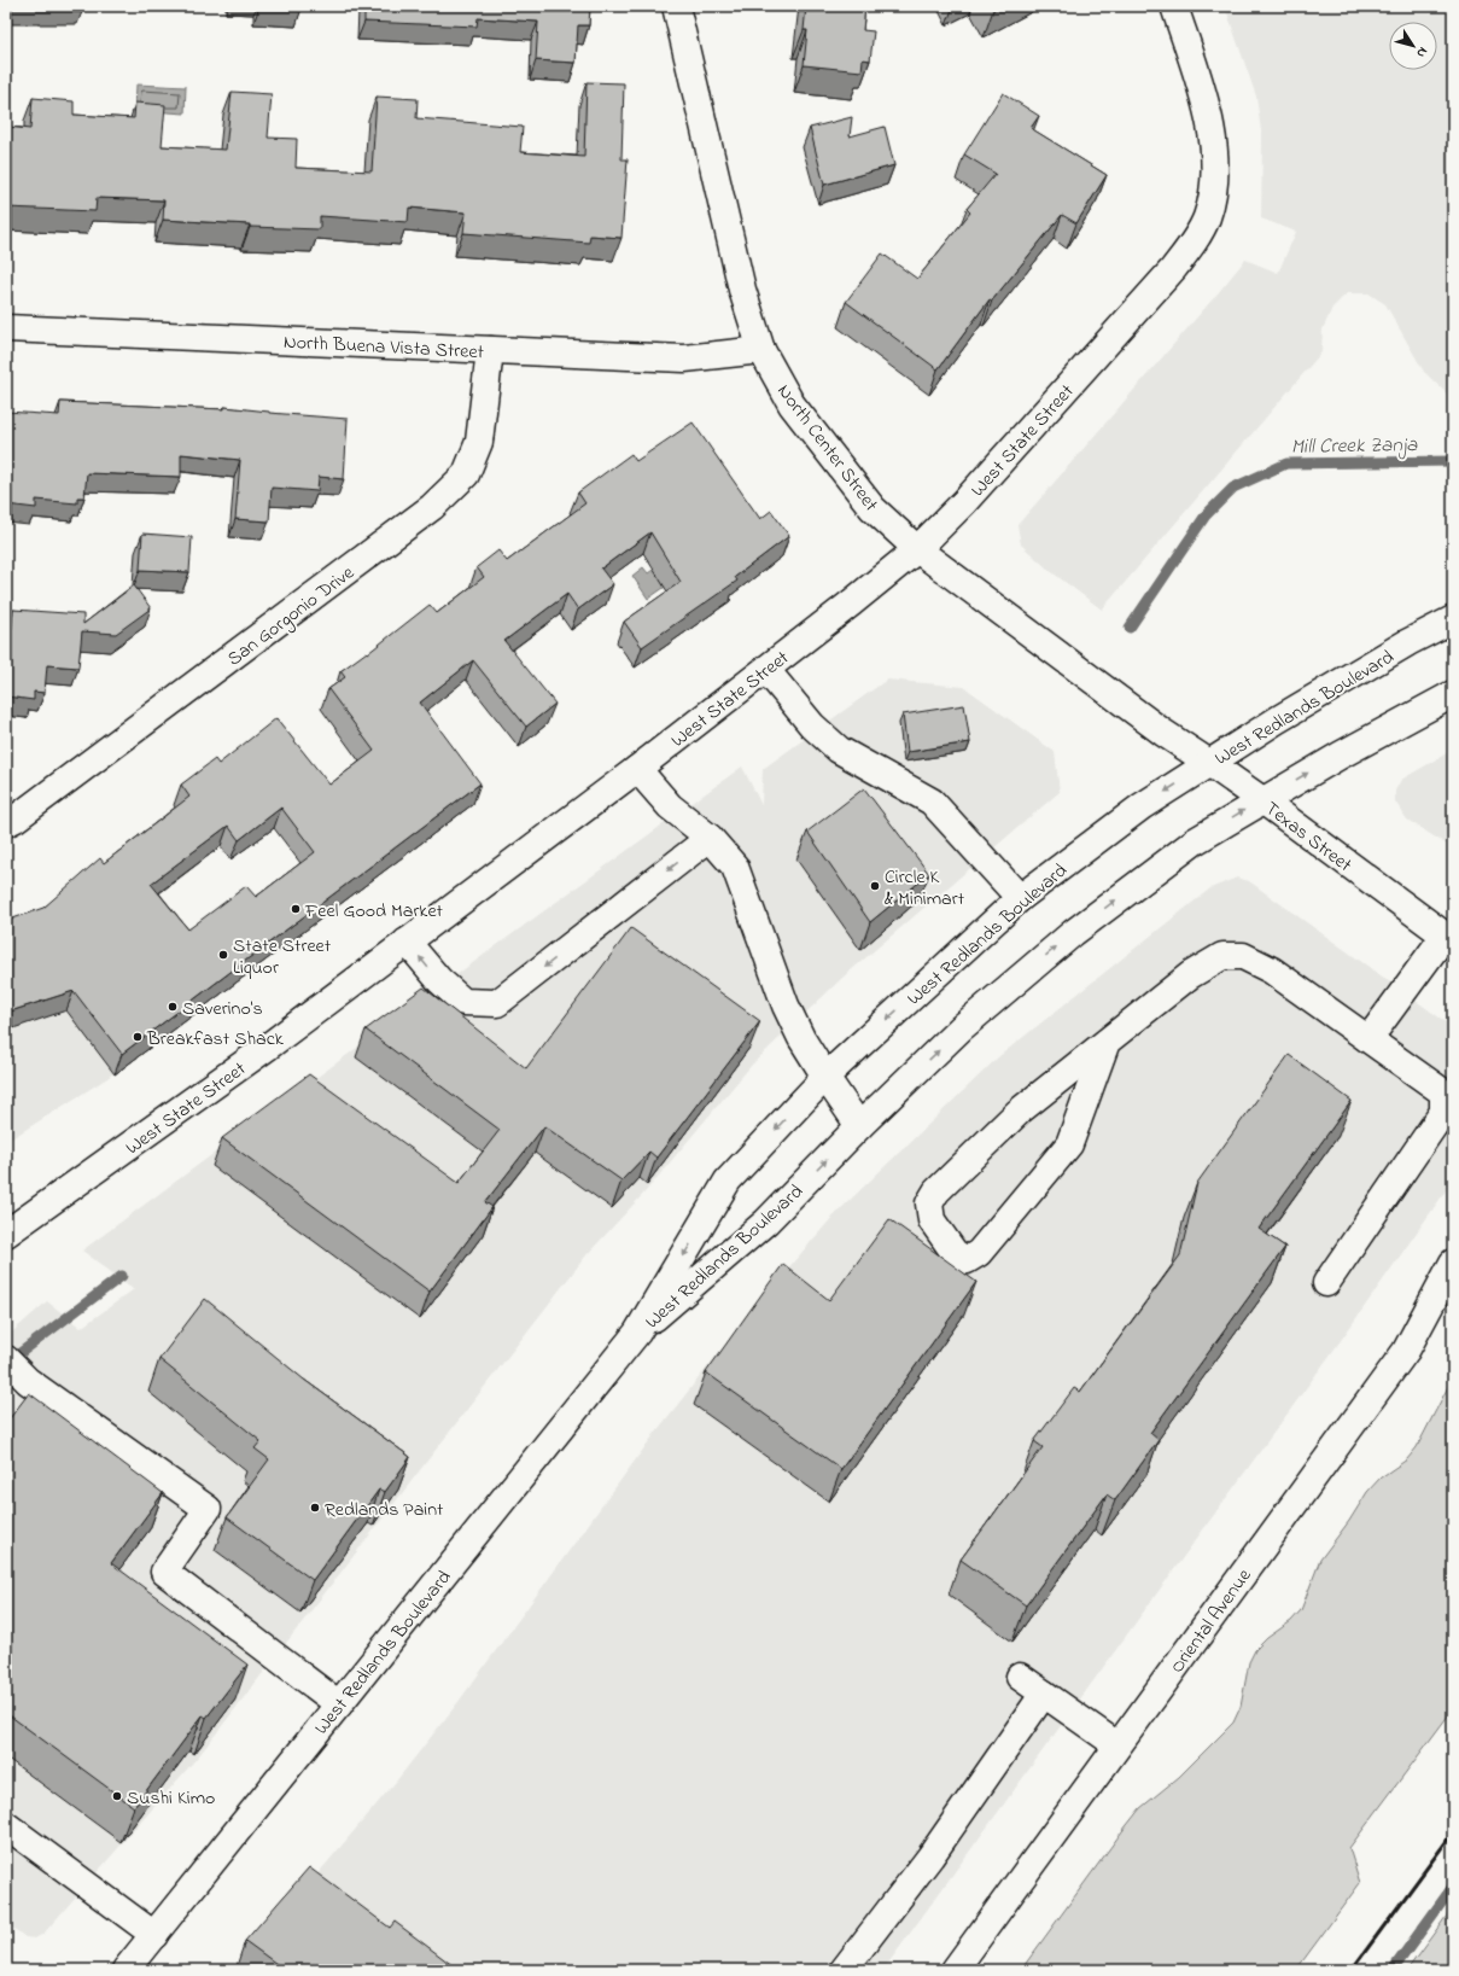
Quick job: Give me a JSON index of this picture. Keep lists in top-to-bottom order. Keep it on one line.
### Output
{"streets":{"street":["North Buena Vista Street","West State Street","North Center Street","San Gorgonio Drive","West Redlands Boulevard","Texas Street","Oriental Avenue"]},"crossings":[["North Buena Vista Street","North Center Street"],["North Buena Vista Street","San Gorgonio Drive"],["West State Street","North Center Street"],["North Center Street","Texas Street"],["West Redlands Boulevard","Texas Street"]],"water":["Mill Creek Zanja"],"places":["Circle K & Minimart","Feel Good Market","State Street Liquor","Saverino's","Breakfast Shack","Redlands Paint","Sushi Kimo"],"north":"bottom right"}
